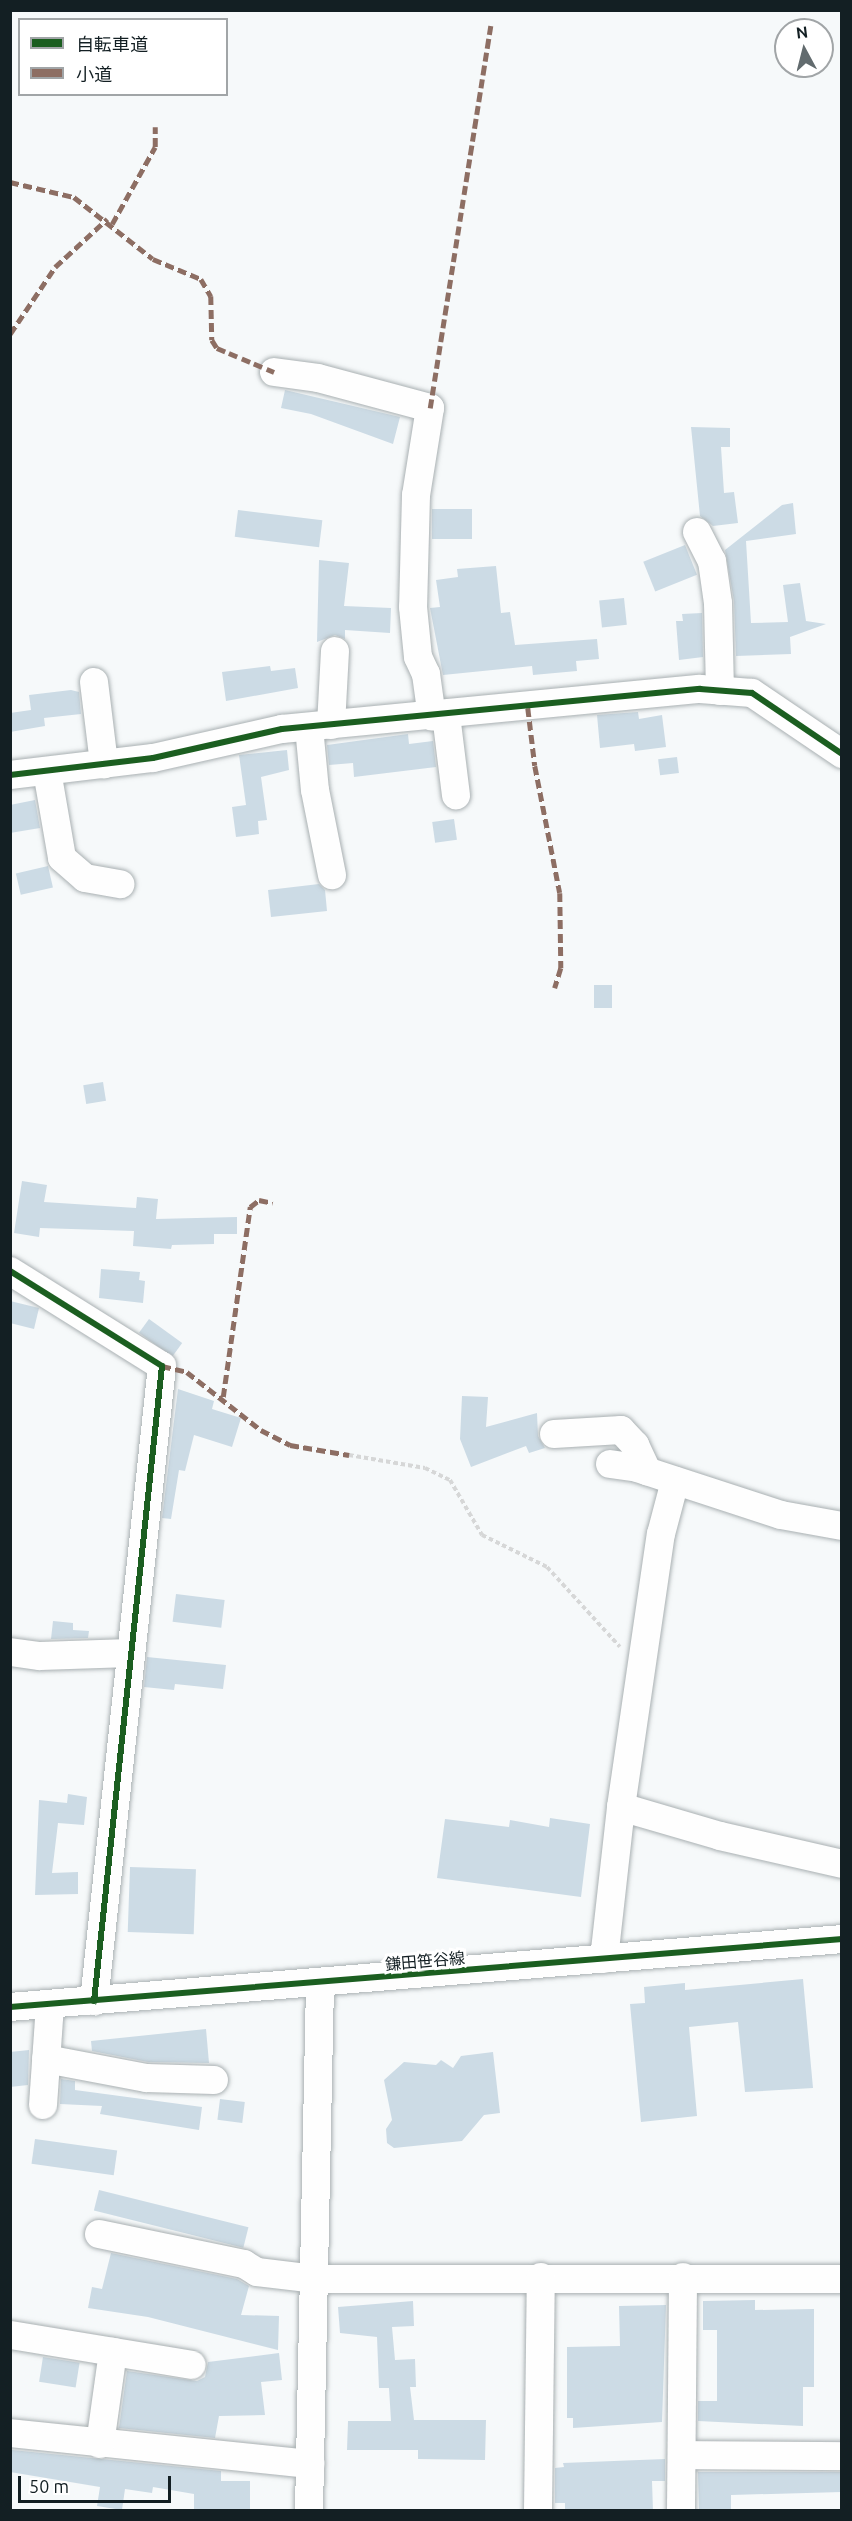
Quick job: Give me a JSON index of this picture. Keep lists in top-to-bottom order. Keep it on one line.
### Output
{"streets":{"street":["鎌田笹谷線"]},"legend":["自転車道","小道"],"scale_bar":"50 m","north":"top"}
